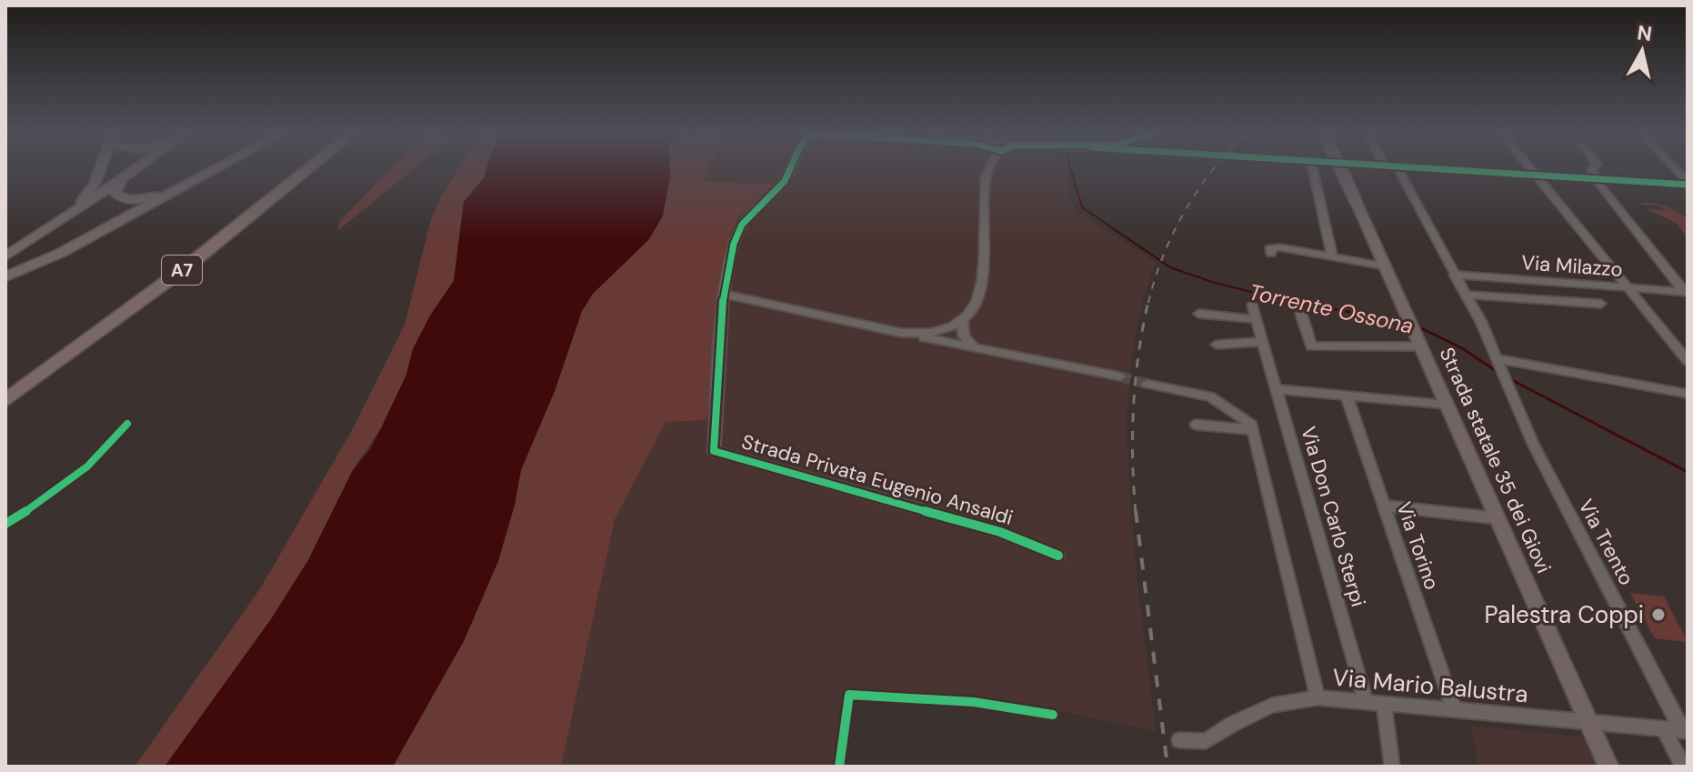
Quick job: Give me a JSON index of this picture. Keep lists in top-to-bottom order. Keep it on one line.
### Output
{"streets":{"highway":["A7"],"main road":["Strada statale 35 dei Giovi"],"street":["Via Milazzo","Strada Privata Eugenio Ansaldi","Via Don Carlo Sterpi","Via Trento","Via Torino","Via Mario Balustra"]},"crossings":[["Via Milazzo","Via Trento"],["Strada statale 35 dei Giovi","Via Mario Balustra"],["Via Don Carlo Sterpi","Via Mario Balustra"],["Via Trento","Via Mario Balustra"],["Via Torino","Via Mario Balustra"]],"water":["Torrente Ossona"],"places":["Palestra Coppi"],"north":"top"}
